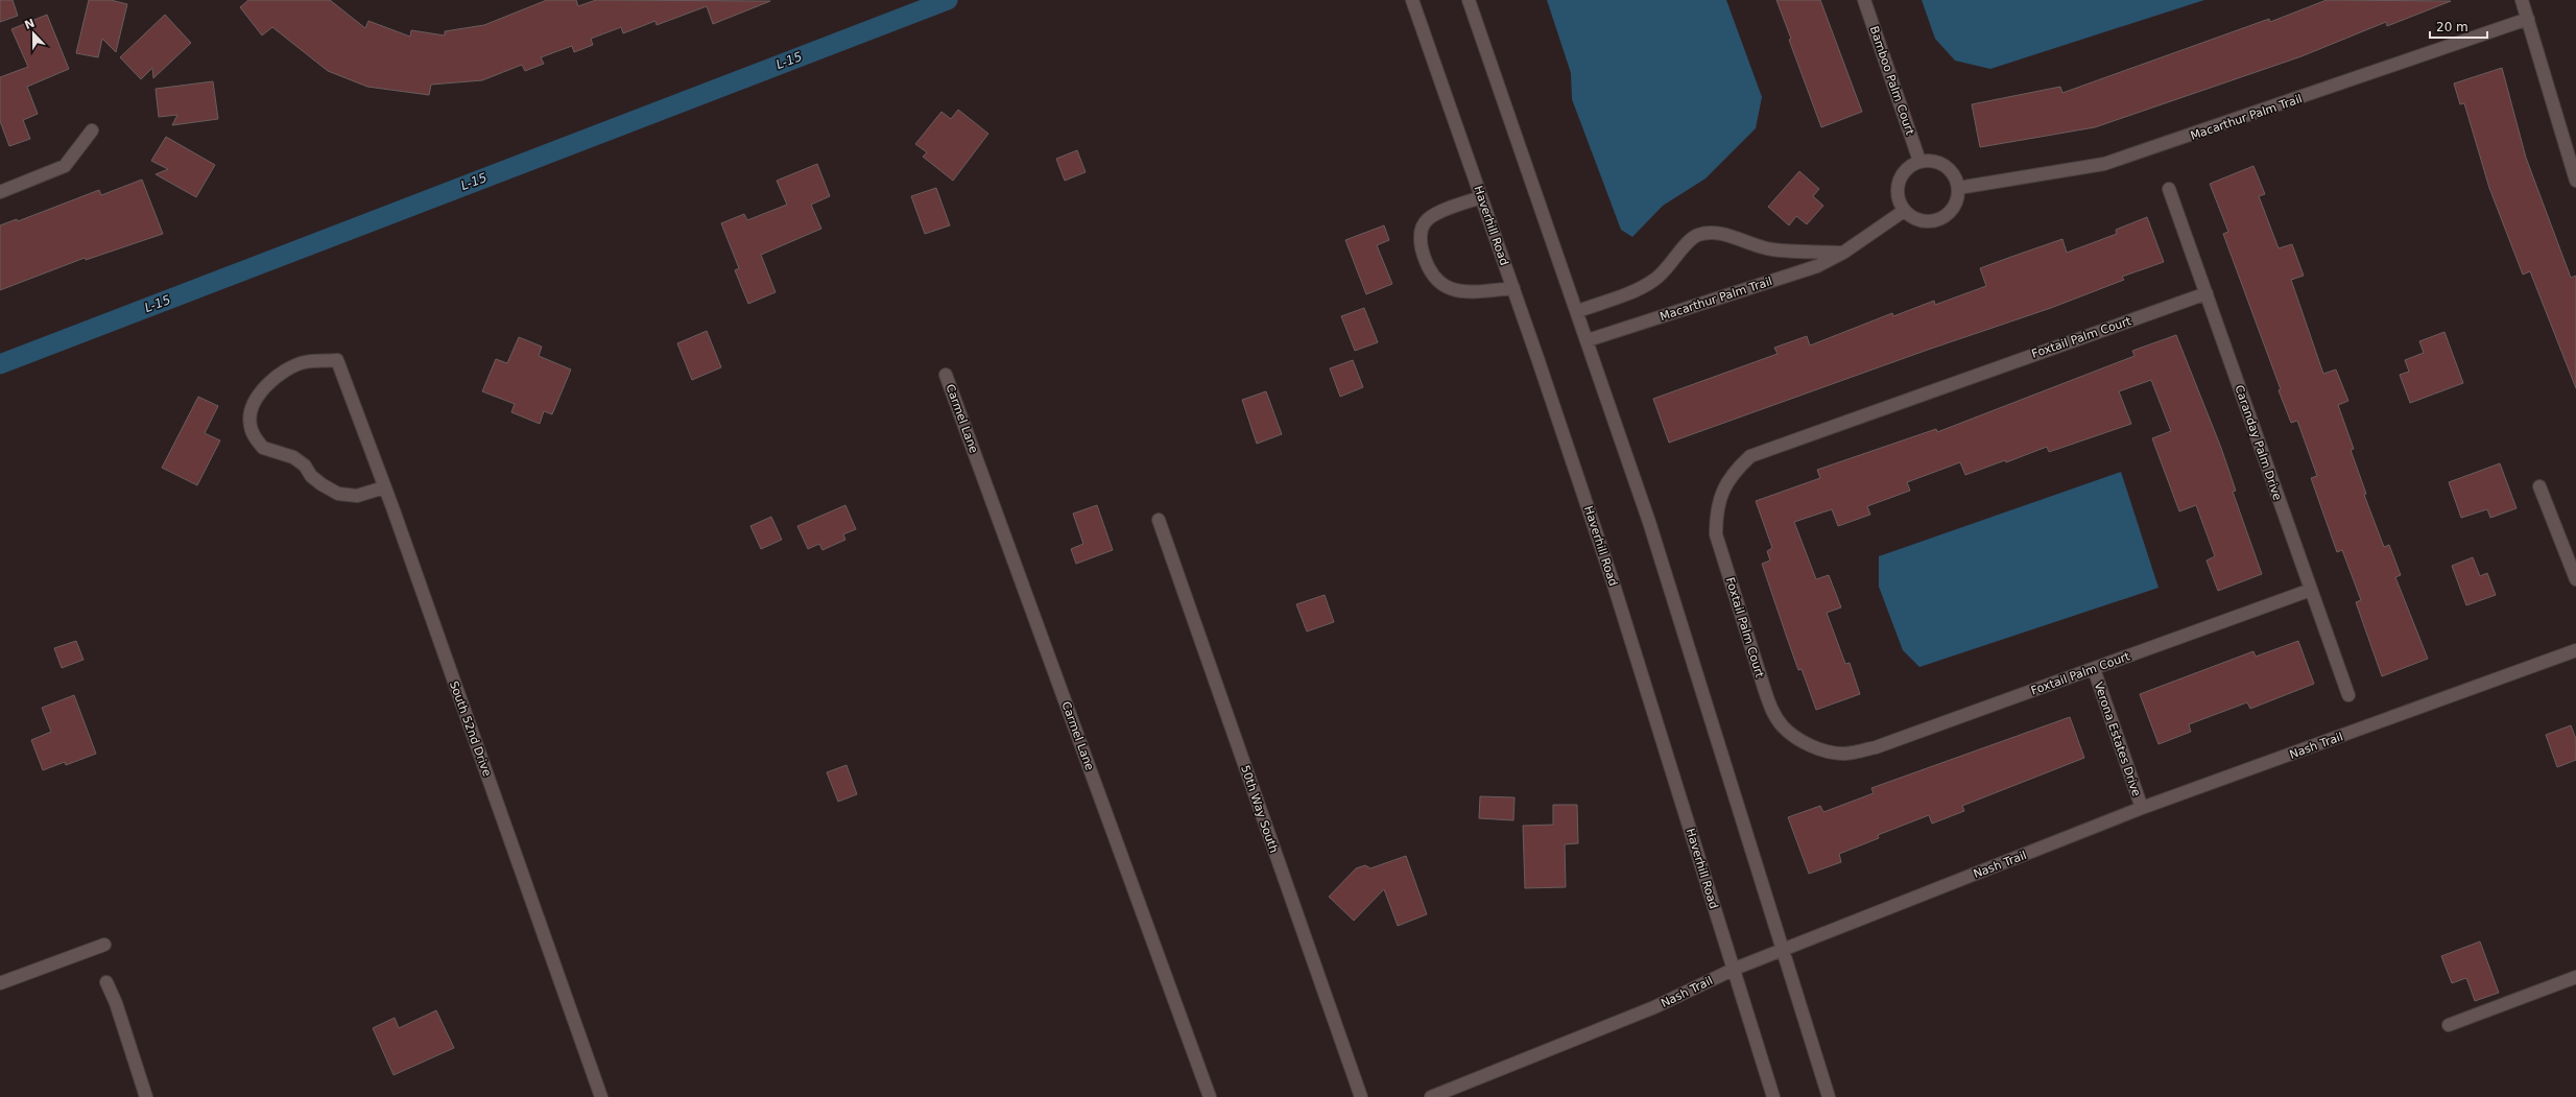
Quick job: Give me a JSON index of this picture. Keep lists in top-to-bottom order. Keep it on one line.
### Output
{"streets":{"street":["Bamboo Palm Court","Macarthur Palm Trail","Haverhill Road","Foxtail Palm Court","Carmel Lane","Caranday Palm Drive","South 52nd Drive","Verona Estates Drive","Nash Trail","50th Way South"]},"crossings":[["Bamboo Palm Court","Macarthur Palm Trail"],["Haverhill Road","Nash Trail"],["Foxtail Palm Court","Caranday Palm Drive"],["Foxtail Palm Court","Verona Estates Drive"],["Verona Estates Drive","Nash Trail"]],"water":["L-15"],"scale_bar":"20 m","north":"top"}
